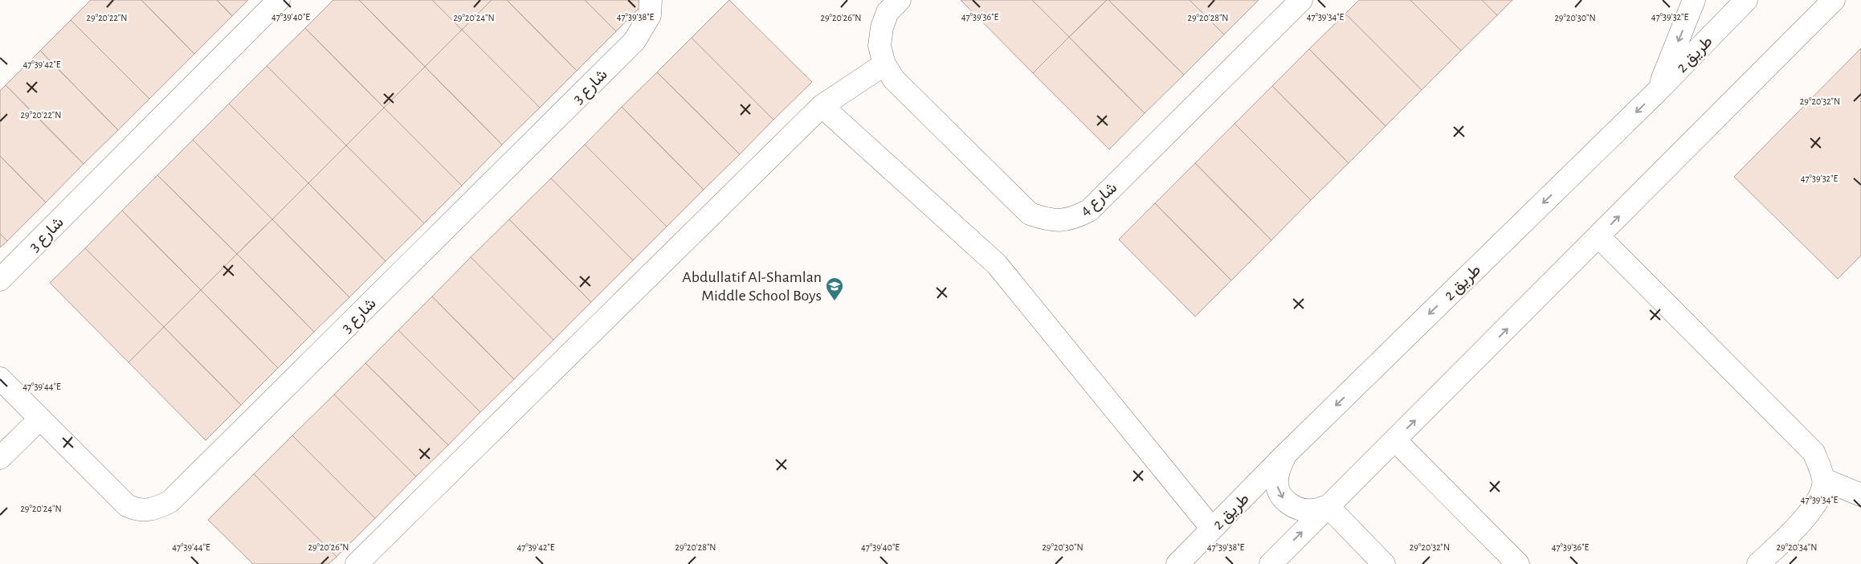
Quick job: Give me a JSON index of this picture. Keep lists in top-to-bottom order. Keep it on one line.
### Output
{"streets":{"street":["طريق 2","شارع 3","شارع 4"]},"places":{"school or university":["Abdullatif Al-Shamlan Middle School Boys"]},"coordinates":["47°39'40\"E","47°39'38\"E","47°39'36\"E","47°39'34\"E","47°39'32\"E","29°20'22\"N","29°20'24\"N","29°20'26\"N","29°20'28\"N","29°20'30\"N","47°39'42\"E","29°20'32\"N","47°39'44\"E","29°20'34\"N"]}
